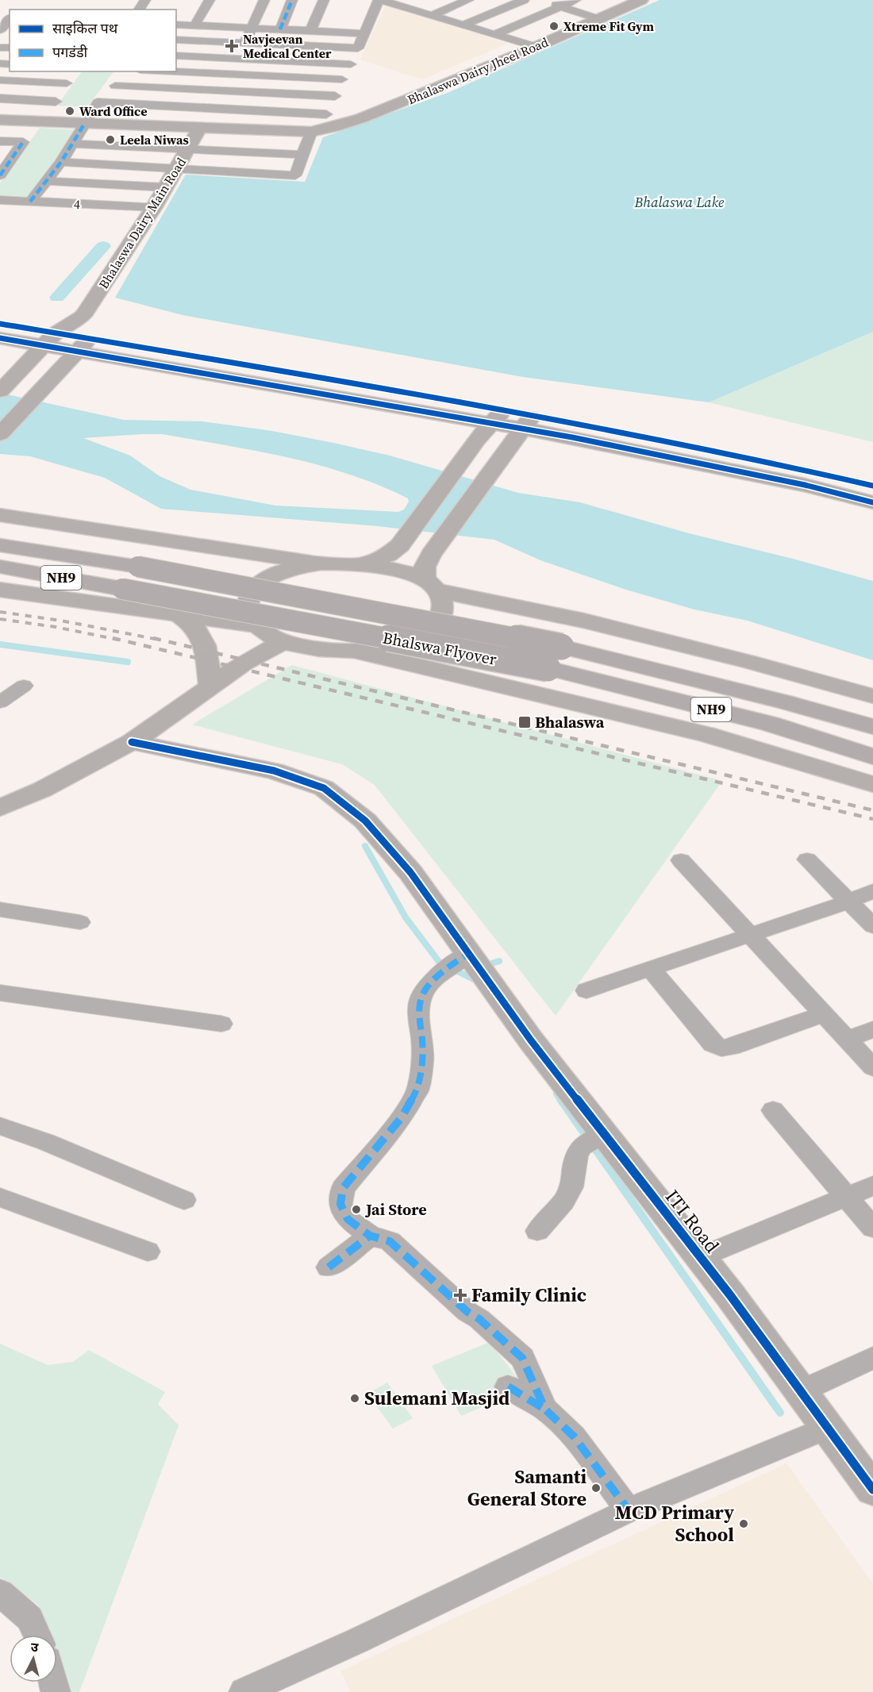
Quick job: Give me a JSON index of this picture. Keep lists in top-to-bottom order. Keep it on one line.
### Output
{"streets":{"highway":["NH9","Bhalswa Flyover"],"street":["Bhalaswa Dairy Jheel Road","4","Bhalaswa Dairy Main Road","ITI Road"]},"crossings":[["Bhalaswa Dairy Jheel Road","Bhalaswa Dairy Main Road"],["4","Bhalaswa Dairy Main Road"]],"water":["Bhalaswa Lake"],"places":{"other":["Xtreme Fit Gym","Ward Office","Leela Niwas","Jai Store","Sulemani Masjid","Samanti General Store","MCD Primary School"],"health":["Navjeevan Medical Center","Family Clinic"],"transit":["Bhalaswa"]},"legend":["साइकिल पथ","पगडंडी"],"north":"top"}
